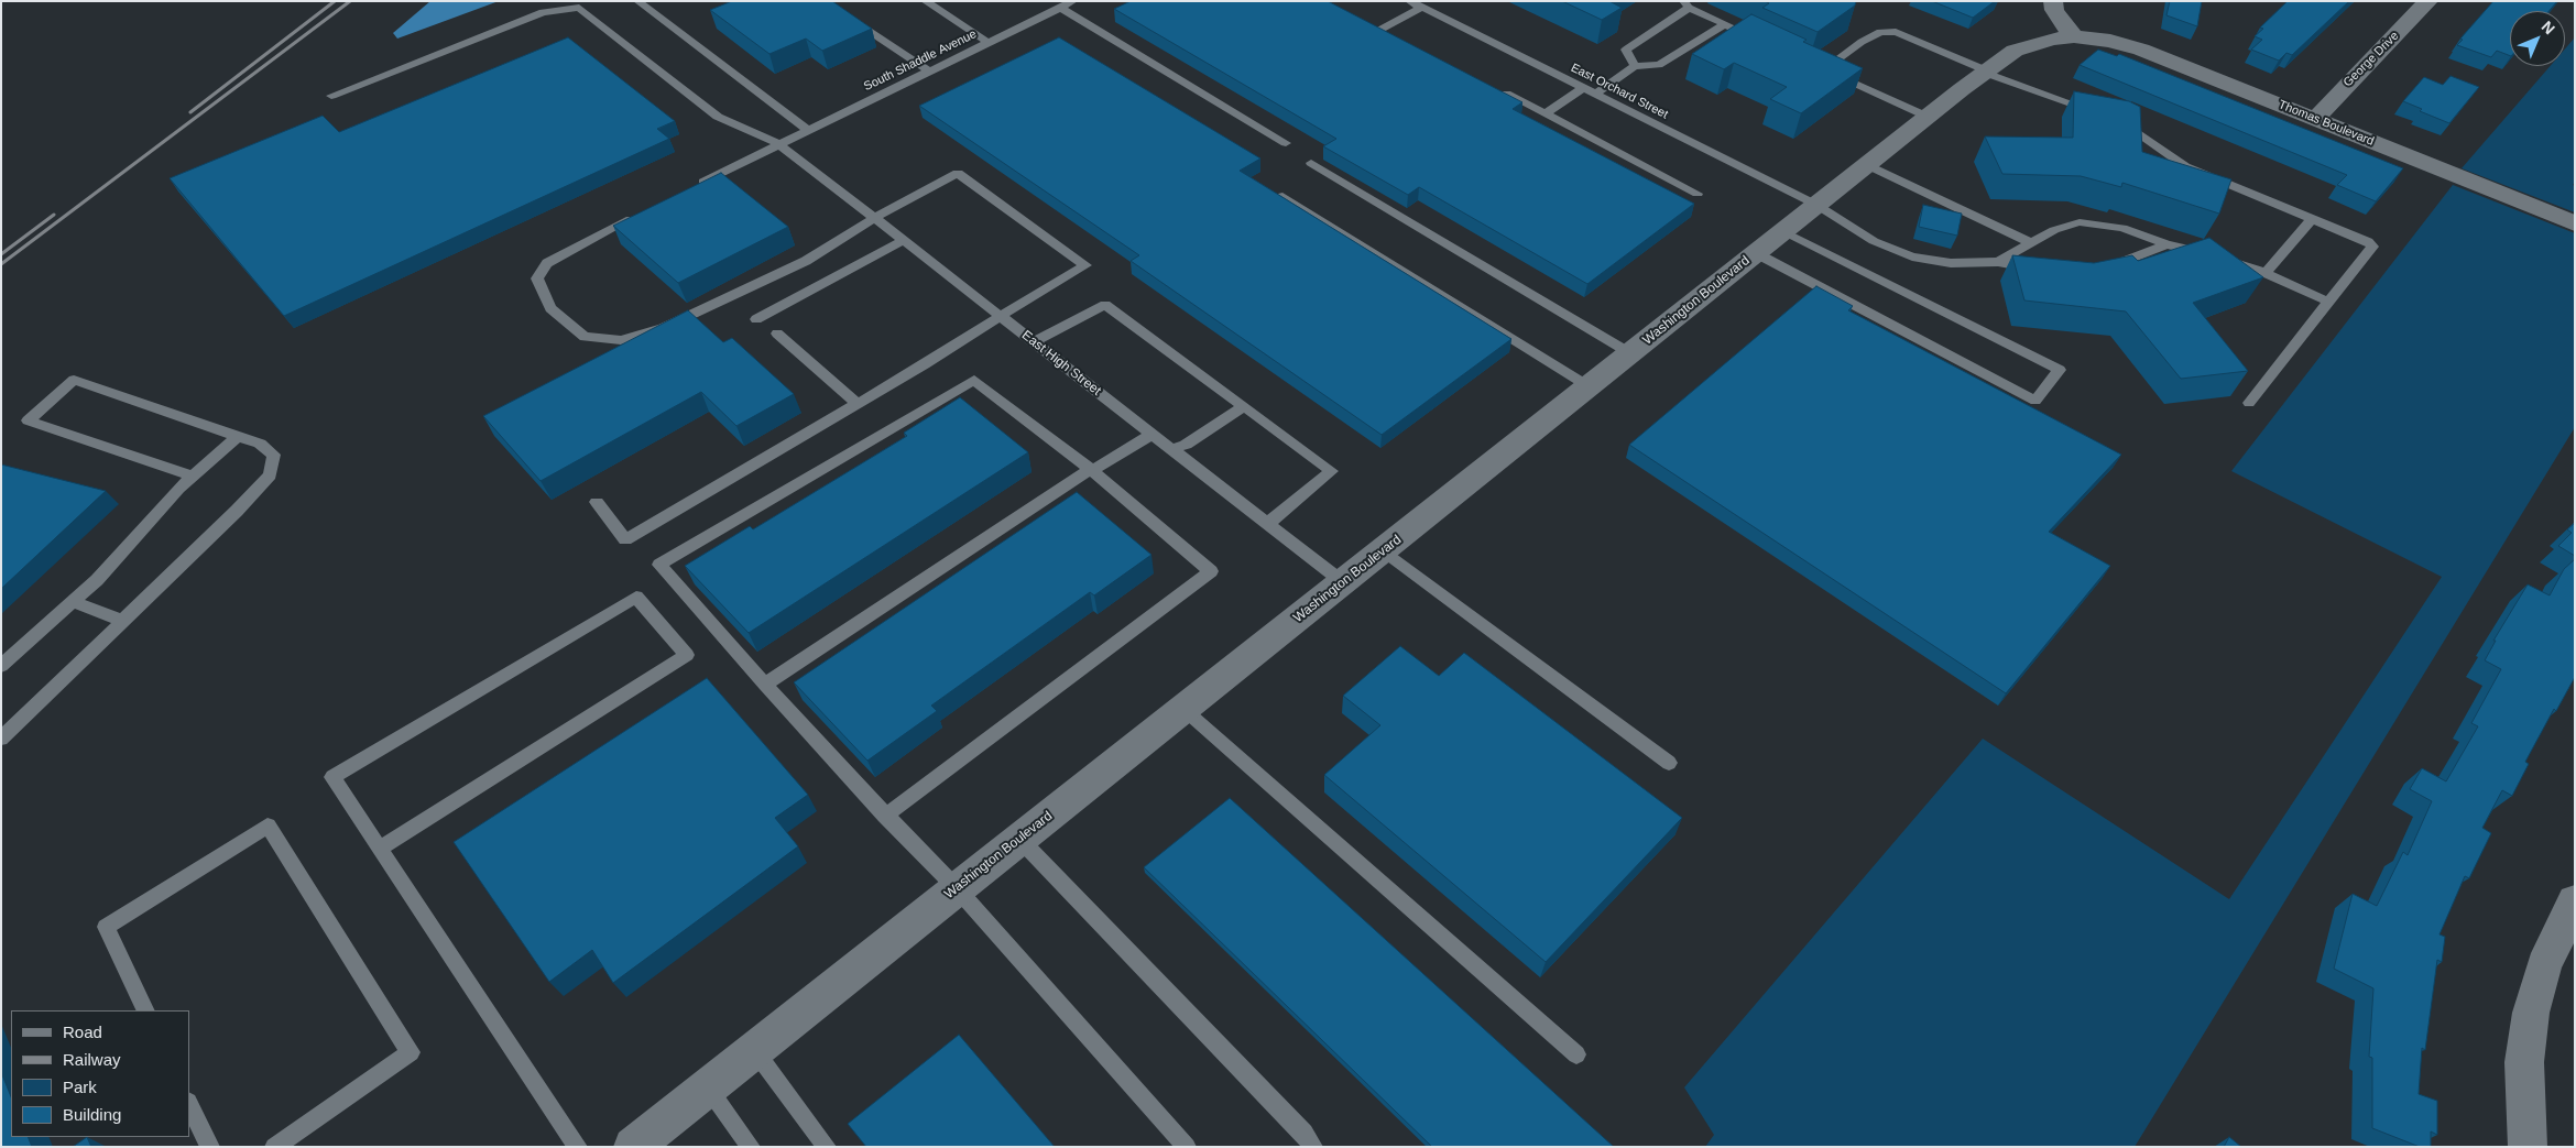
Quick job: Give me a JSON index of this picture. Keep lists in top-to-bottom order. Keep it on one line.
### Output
{"streets":{"street":["George Drive","Thomas Boulevard","Washington Boulevard"],"lane":["South Shaddle Avenue","East Orchard Street","East High Street"]},"crossings":[["George Drive","Thomas Boulevard"],["South Shaddle Avenue","East High Street"],["East Orchard Street","Washington Boulevard"],["Thomas Boulevard","Washington Boulevard"],["Washington Boulevard","East High Street"]],"legend":["Road","Railway","Park","Building"],"north":"top right"}
